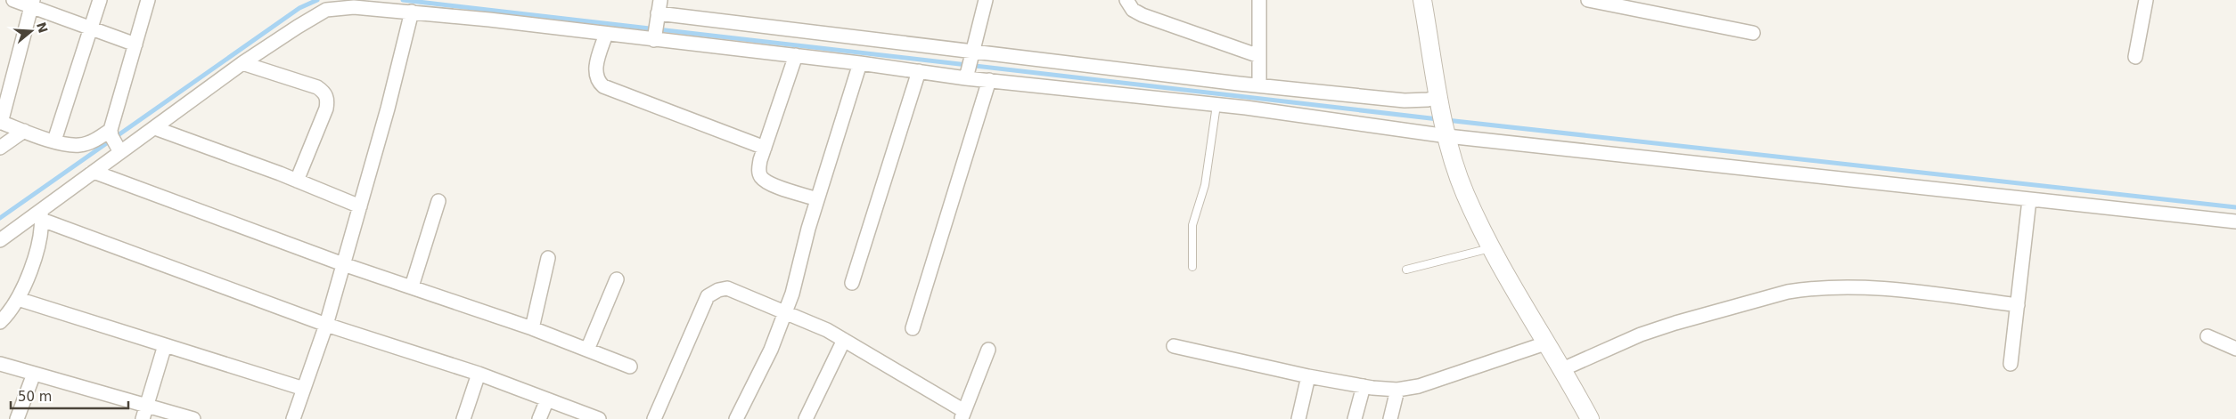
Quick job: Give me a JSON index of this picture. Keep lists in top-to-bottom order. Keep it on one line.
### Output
{"scale_bar":"50 m","north":"right"}
